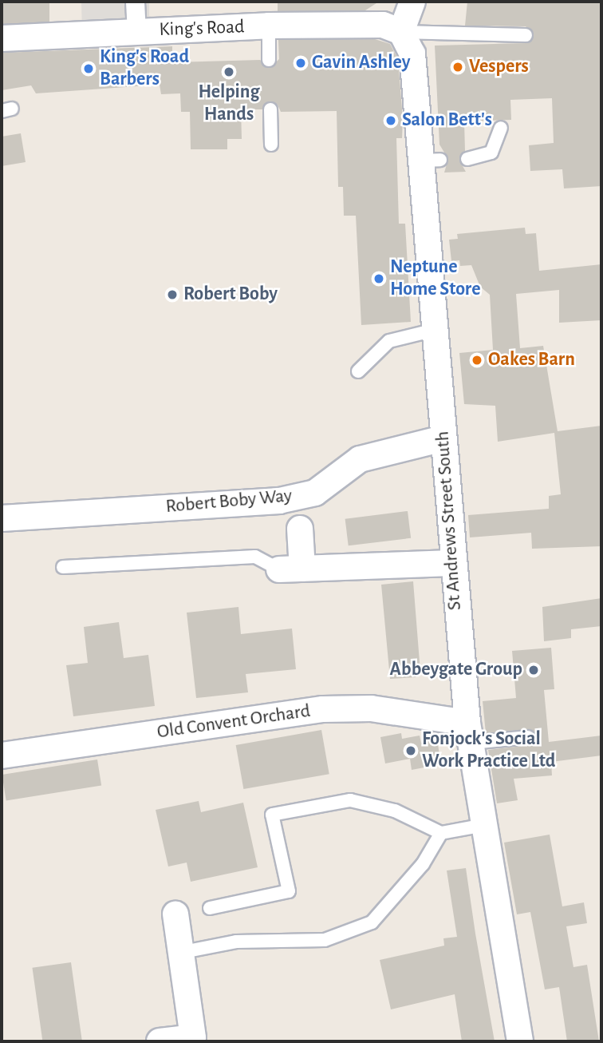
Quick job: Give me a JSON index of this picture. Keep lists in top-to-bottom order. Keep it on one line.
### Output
{"streets":{"street":["King's Road","Robert Boby Way","St Andrews Street South","Old Convent Orchard"]},"crossings":[["King's Road","St Andrews Street South"],["Robert Boby Way","St Andrews Street South"],["St Andrews Street South","Old Convent Orchard"]],"places":["Gavin Ashley","Vespers","King's Road Barbers","Helping Hands","Salon Bett's","Neptune Home Store","Robert Boby","Oakes Barn","Abbeygate Group","Fonjock's Social Work Practice Ltd"]}
